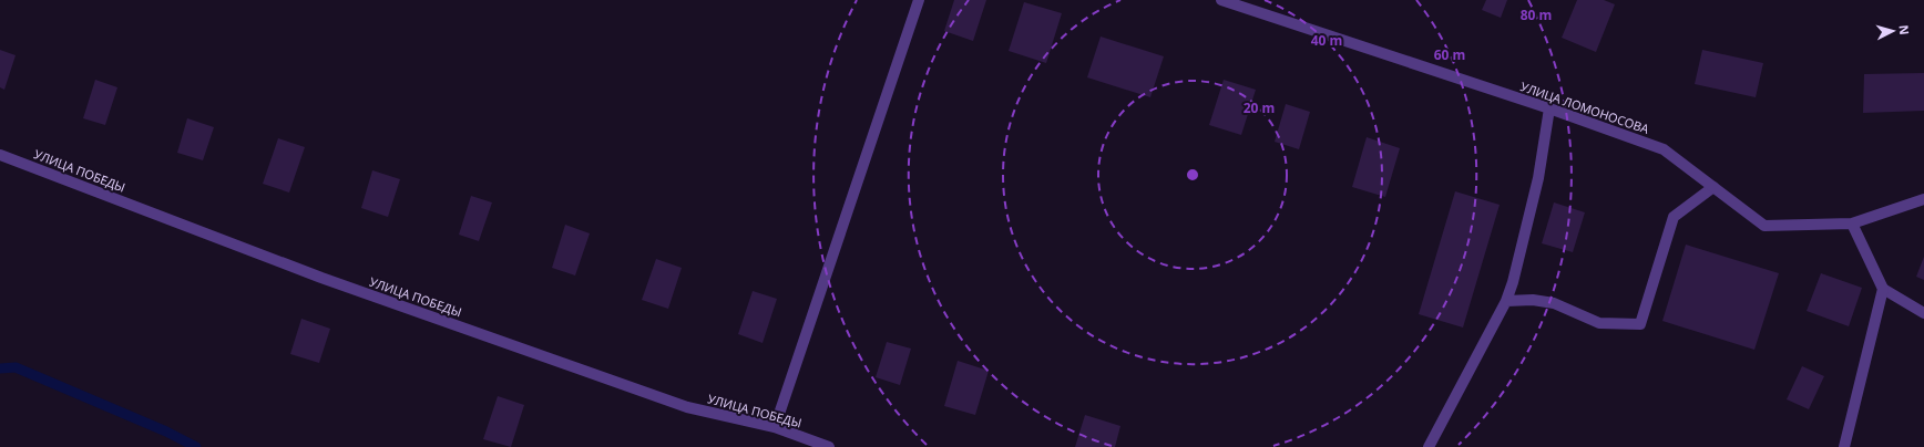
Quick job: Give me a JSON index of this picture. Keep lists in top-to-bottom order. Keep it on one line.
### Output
{"streets":{"street":["УЛИЦА ЛОМОНОСОВА","УЛИЦА ПОБЕДЫ"]},"north":"right","rings":["80 m","40 m","60 m","20 m"]}
